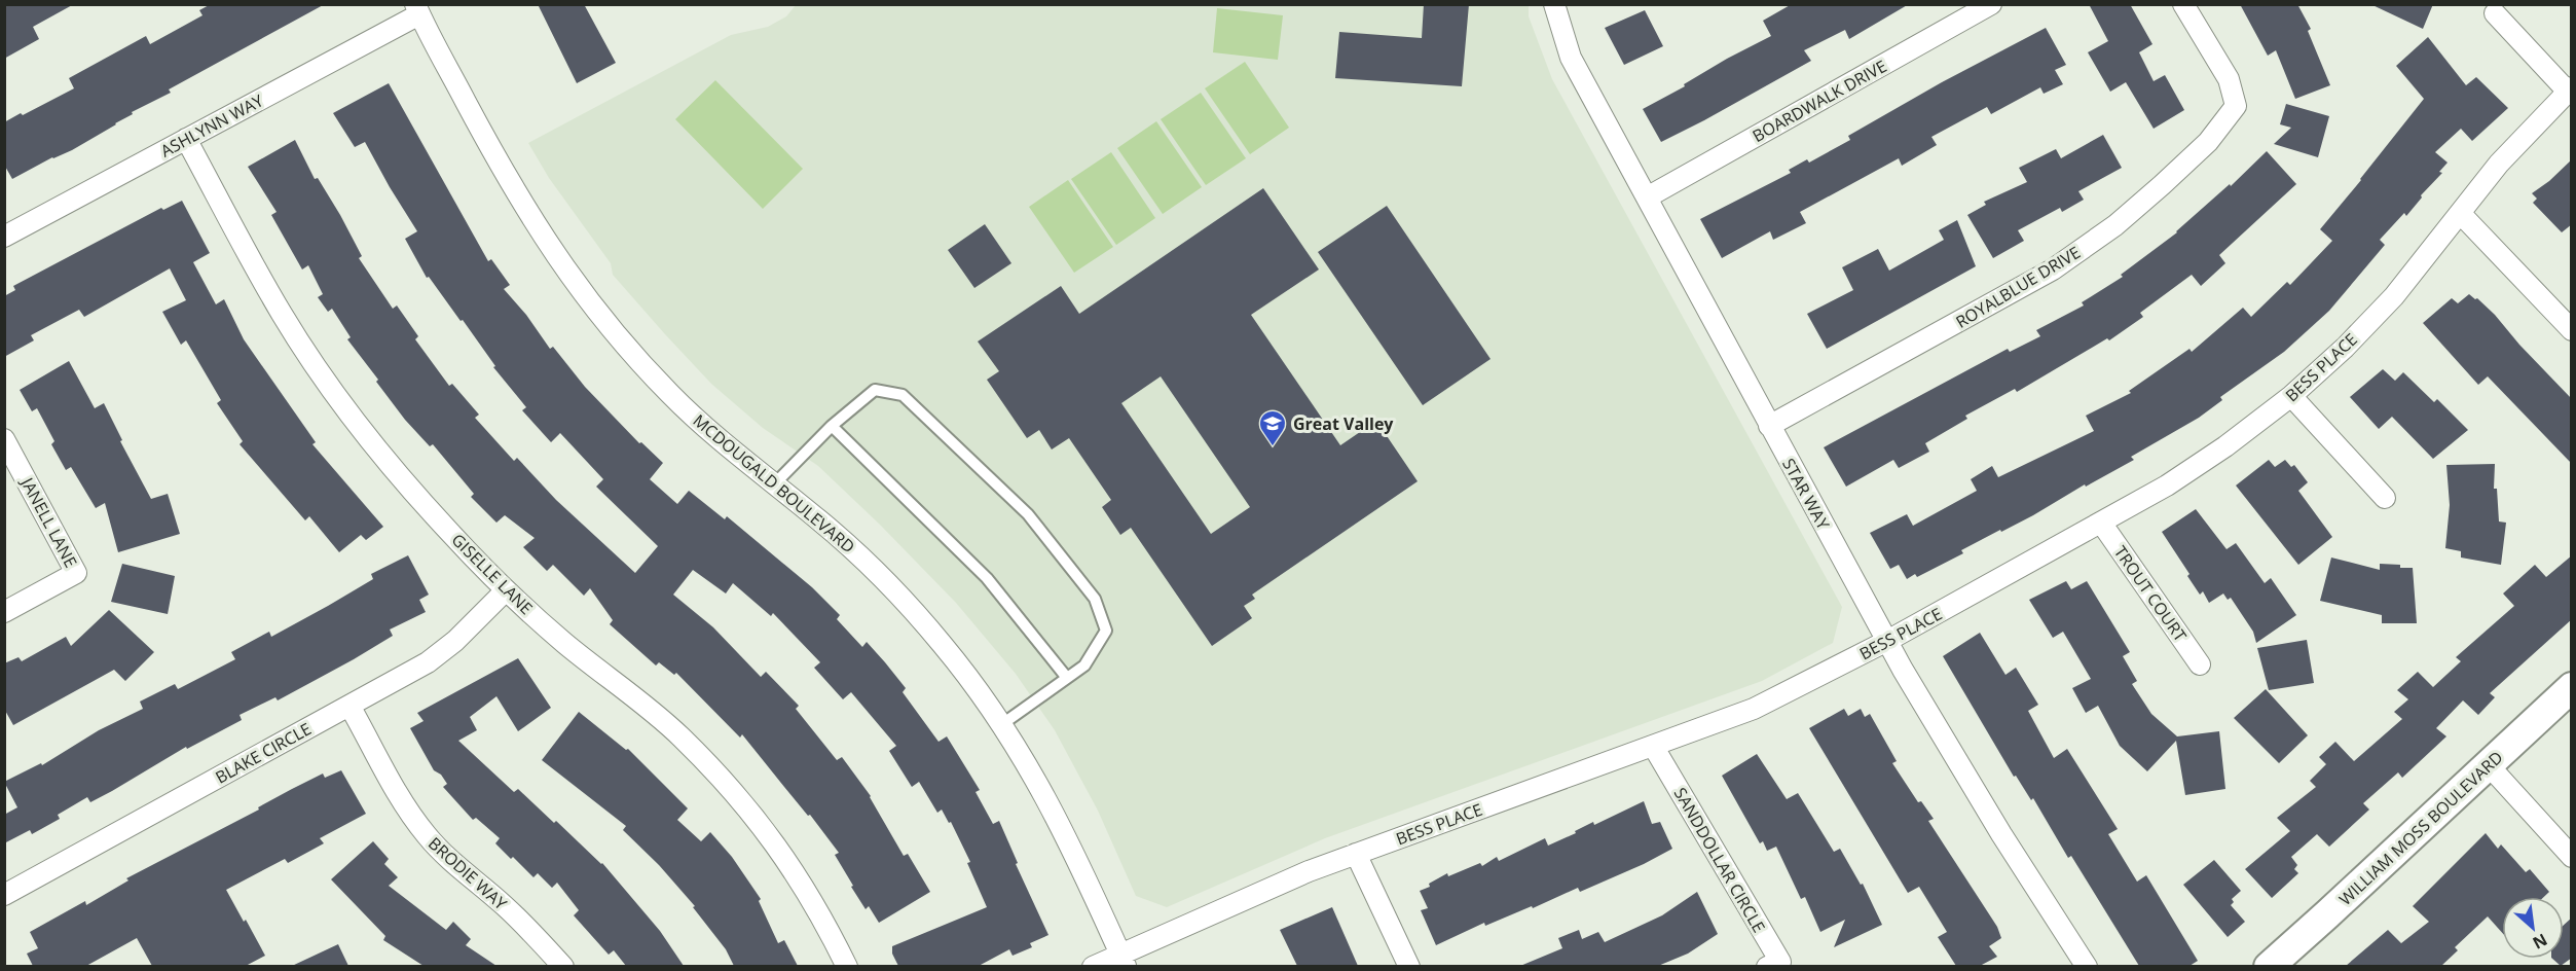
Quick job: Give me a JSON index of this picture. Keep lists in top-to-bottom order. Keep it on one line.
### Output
{"streets":{"street":["BOARDWALK DRIVE","ASHLYNN WAY","ROYALBLUE DRIVE","BESS PLACE","MCDOUGALD BOULEVARD","STAR WAY","JANELL LANE","GISELLE LANE","TROUT COURT","BLAKE CIRCLE","WILLIAM MOSS BOULEVARD","SANDDOLLAR CIRCLE","BRODIE WAY"]},"crossings":[["BOARDWALK DRIVE","STAR WAY"],["ASHLYNN WAY","MCDOUGALD BOULEVARD"],["ASHLYNN WAY","GISELLE LANE"],["ROYALBLUE DRIVE","STAR WAY"],["BESS PLACE","MCDOUGALD BOULEVARD"],["BESS PLACE","STAR WAY"],["BESS PLACE","TROUT COURT"],["BESS PLACE","SANDDOLLAR CIRCLE"],["GISELLE LANE","BLAKE CIRCLE"],["BLAKE CIRCLE","BRODIE WAY"]],"places":{"school or university":["Great Valley"]},"north":"bottom right"}
